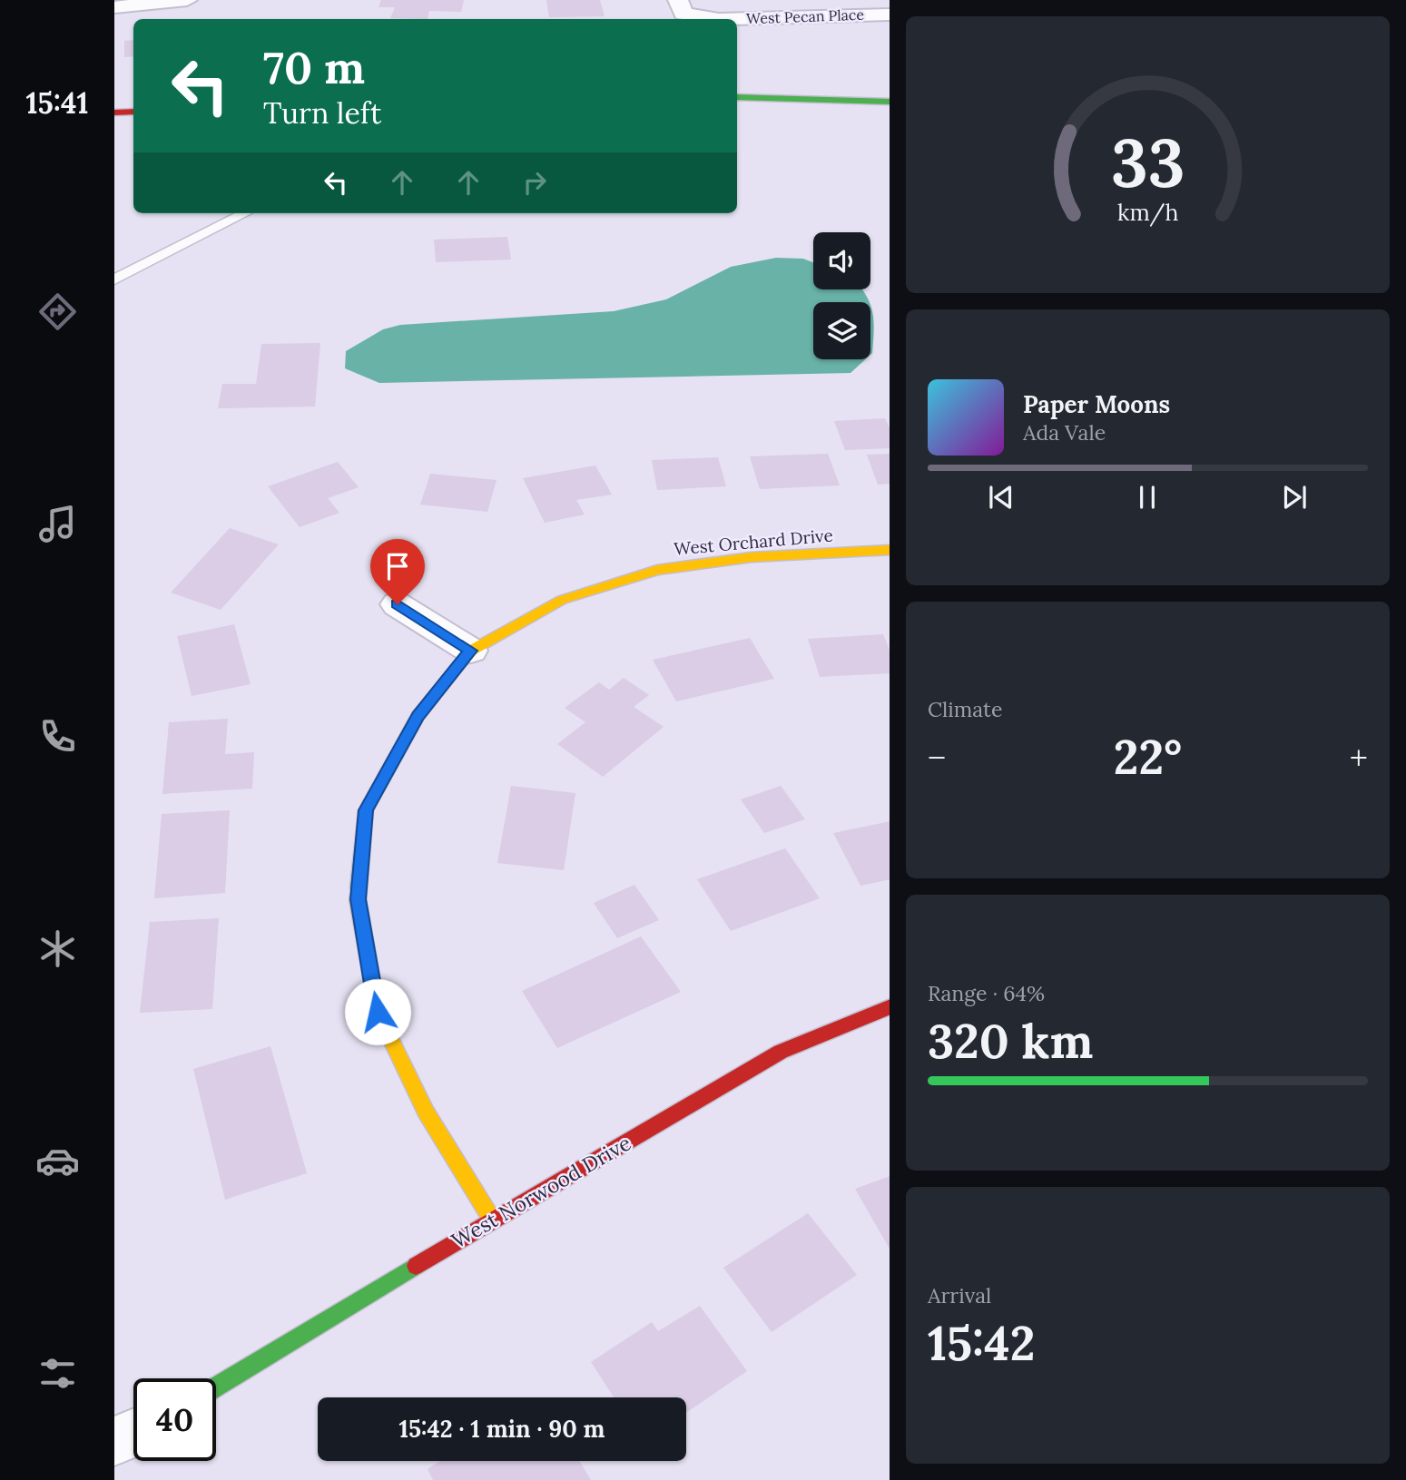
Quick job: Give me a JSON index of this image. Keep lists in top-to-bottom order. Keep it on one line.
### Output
{"streets":{"street":["West Pecan Place","West Orchard Drive","West Norwood Drive"]},"crossings":[["West Orchard Drive","West Norwood Drive"]],"page":{"tabs":"15:41","turn":["70 m","Turn left"],"song":["Paper Moons","Ada Vale"],"tile":["Climate",["Range · 64%","320 km"],["Arrival","15:42"]],"heat":["−","22°","+"],"limit":"40","trip":"15:42 · 1 min · 90 m","gauge":["33","km/h"]}}
